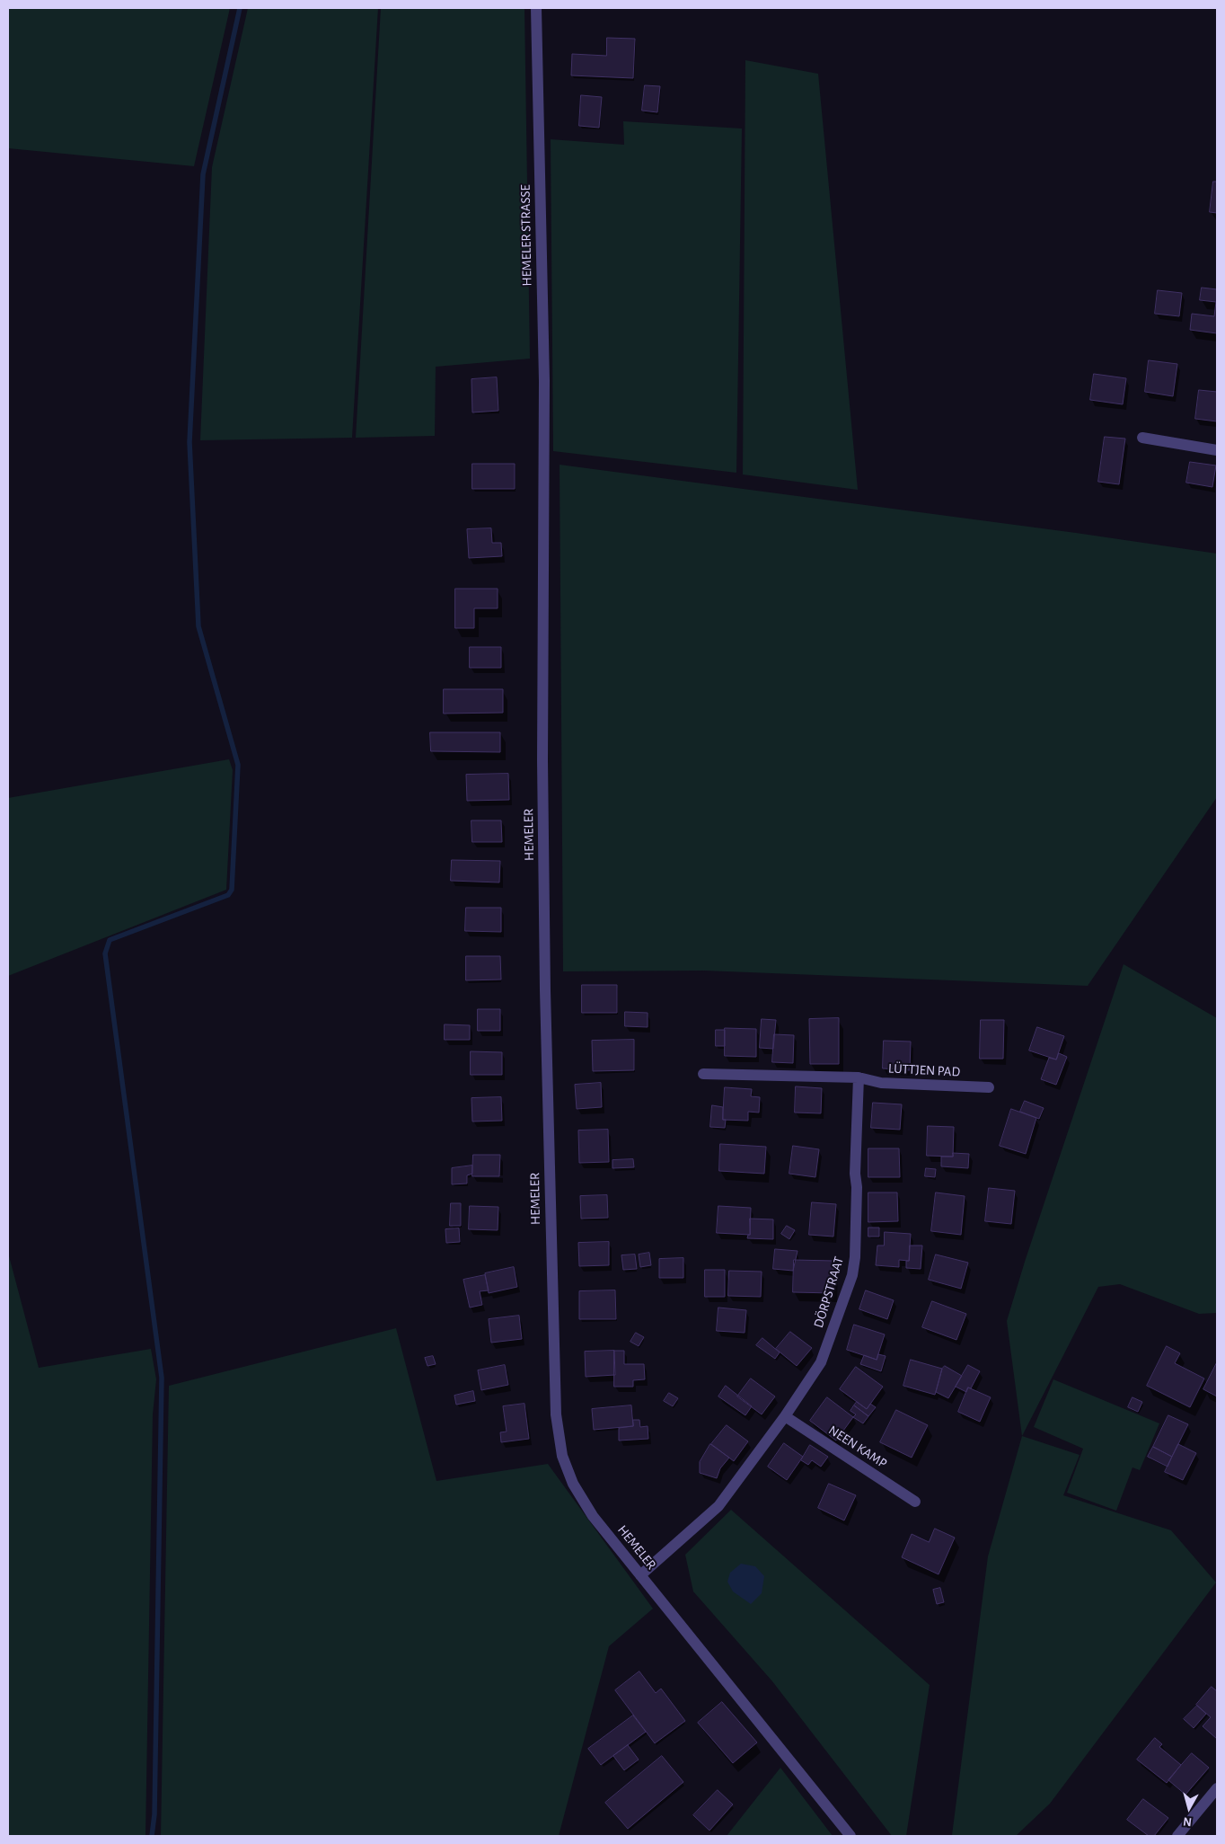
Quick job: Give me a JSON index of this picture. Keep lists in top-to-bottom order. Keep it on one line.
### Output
{"streets":{"street":["HEMELER STRASSE","HEMELER","LÜTTJEN PAD","DÖRPSTRAAT","NEEN KAMP"]},"crossings":[["HEMELER STRASSE","HEMELER"],["HEMELER","DÖRPSTRAAT"],["LÜTTJEN PAD","DÖRPSTRAAT"],["DÖRPSTRAAT","NEEN KAMP"]],"north":"bottom"}
